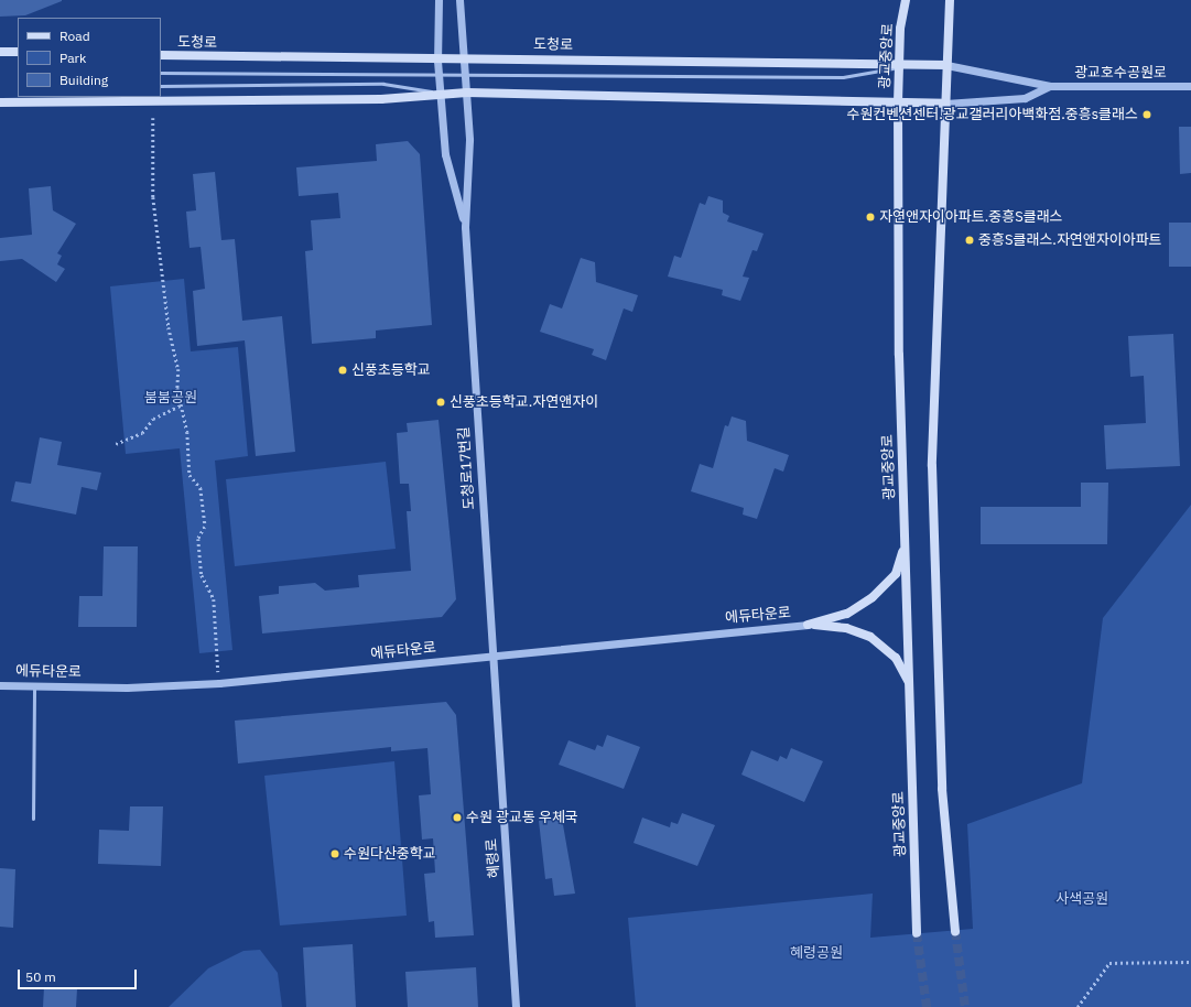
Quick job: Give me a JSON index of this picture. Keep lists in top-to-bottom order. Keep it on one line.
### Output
{"streets":{"main road":["도청로","광교중앙로"],"street":["광교호수공원로","도청로17번길","에듀타운로","혜령로"]},"crossings":[["도청로","광교중앙로"],["도청로","광교호수공원로"],["도청로","도청로17번길"],["도청로17번길","에듀타운로"],["도청로17번길","혜령로"],["에듀타운로","혜령로"]],"parks":["붐붐공원","사색공원","혜령공원"],"places":["수원컨벤션센터.광교갤러리아백화점.중흥s클래스","자연앤자이아파트.중흥S클래스","중흥S클래스.자연앤자이아파트","신풍초등학교","신풍초등학교.자연앤자이","수원 광교동 우체국","수원다산중학교"],"legend":["Road","Park","Building"],"scale_bar":"50 m"}
